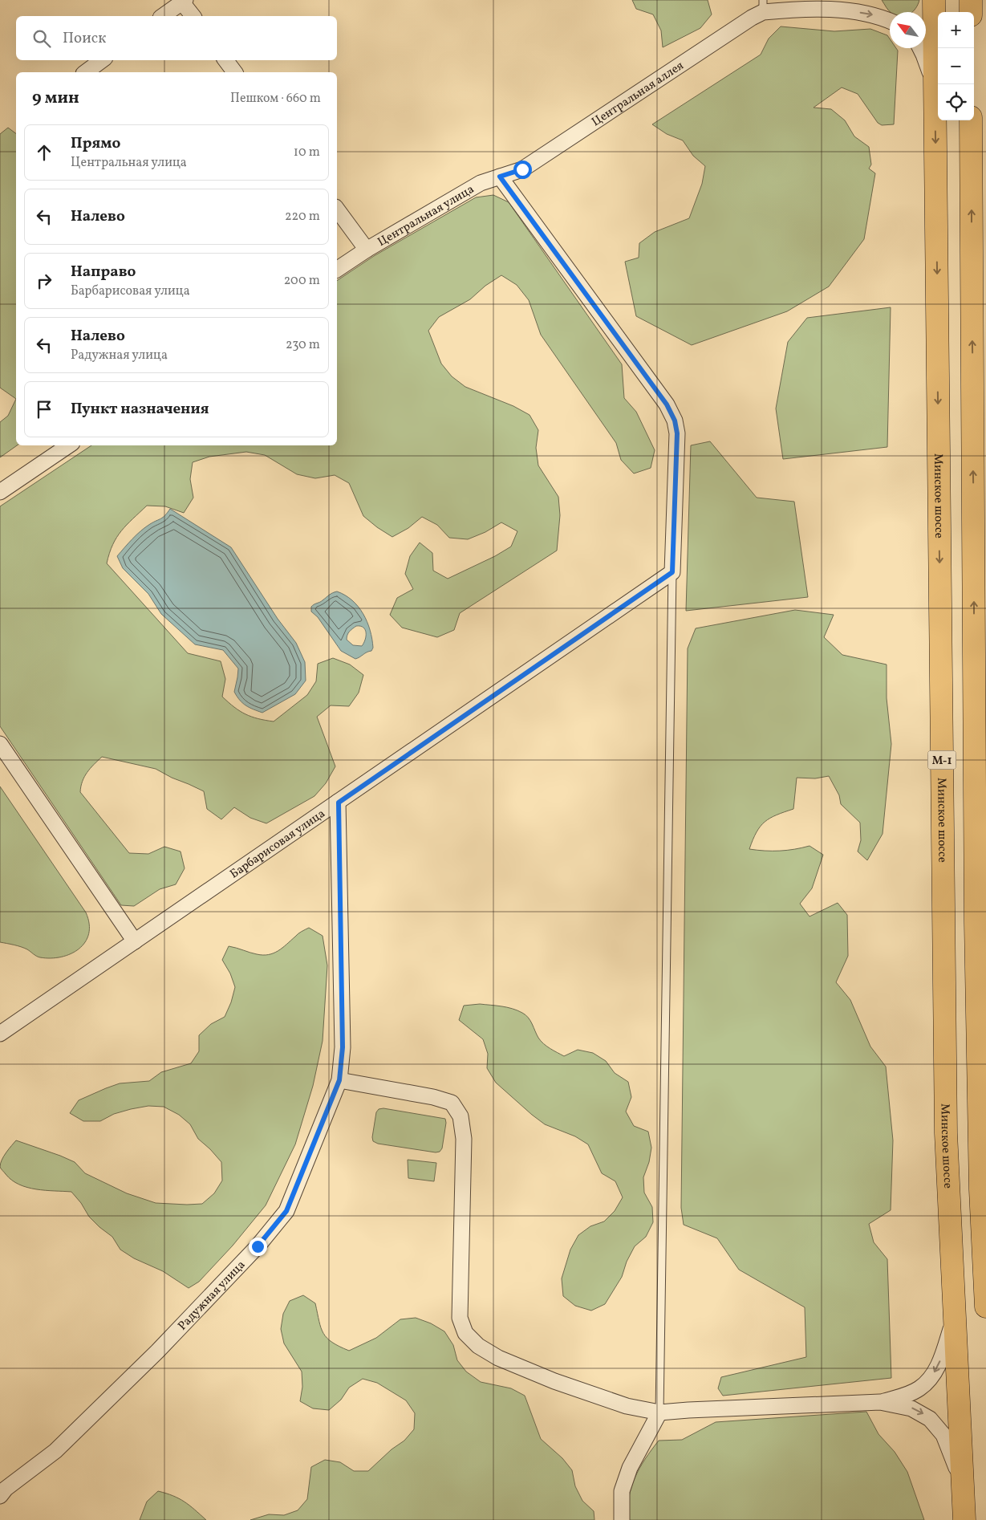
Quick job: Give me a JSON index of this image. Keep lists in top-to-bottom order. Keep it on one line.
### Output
{"streets":{"highway":["Минское шоссе","М-1"],"street":["Центральная аллея","Центральная улица","Барбарисовая улица","Радужная улица"]},"crossings":[["Центральная аллея","Центральная улица"],["Барбарисовая улица","Радужная улица"]],"north":"top left","page":{"map_buttons":["+","−"],"search":"Поиск","heading":["9 мин","Пешком · 660 m"],"list":[["Прямо","Центральная улица","10 m"],["Налево","220 m"],["Направо","Барбарисовая улица","200 m"],["Налево","Радужная улица","230 m"],"Пункт назначения"]}}
